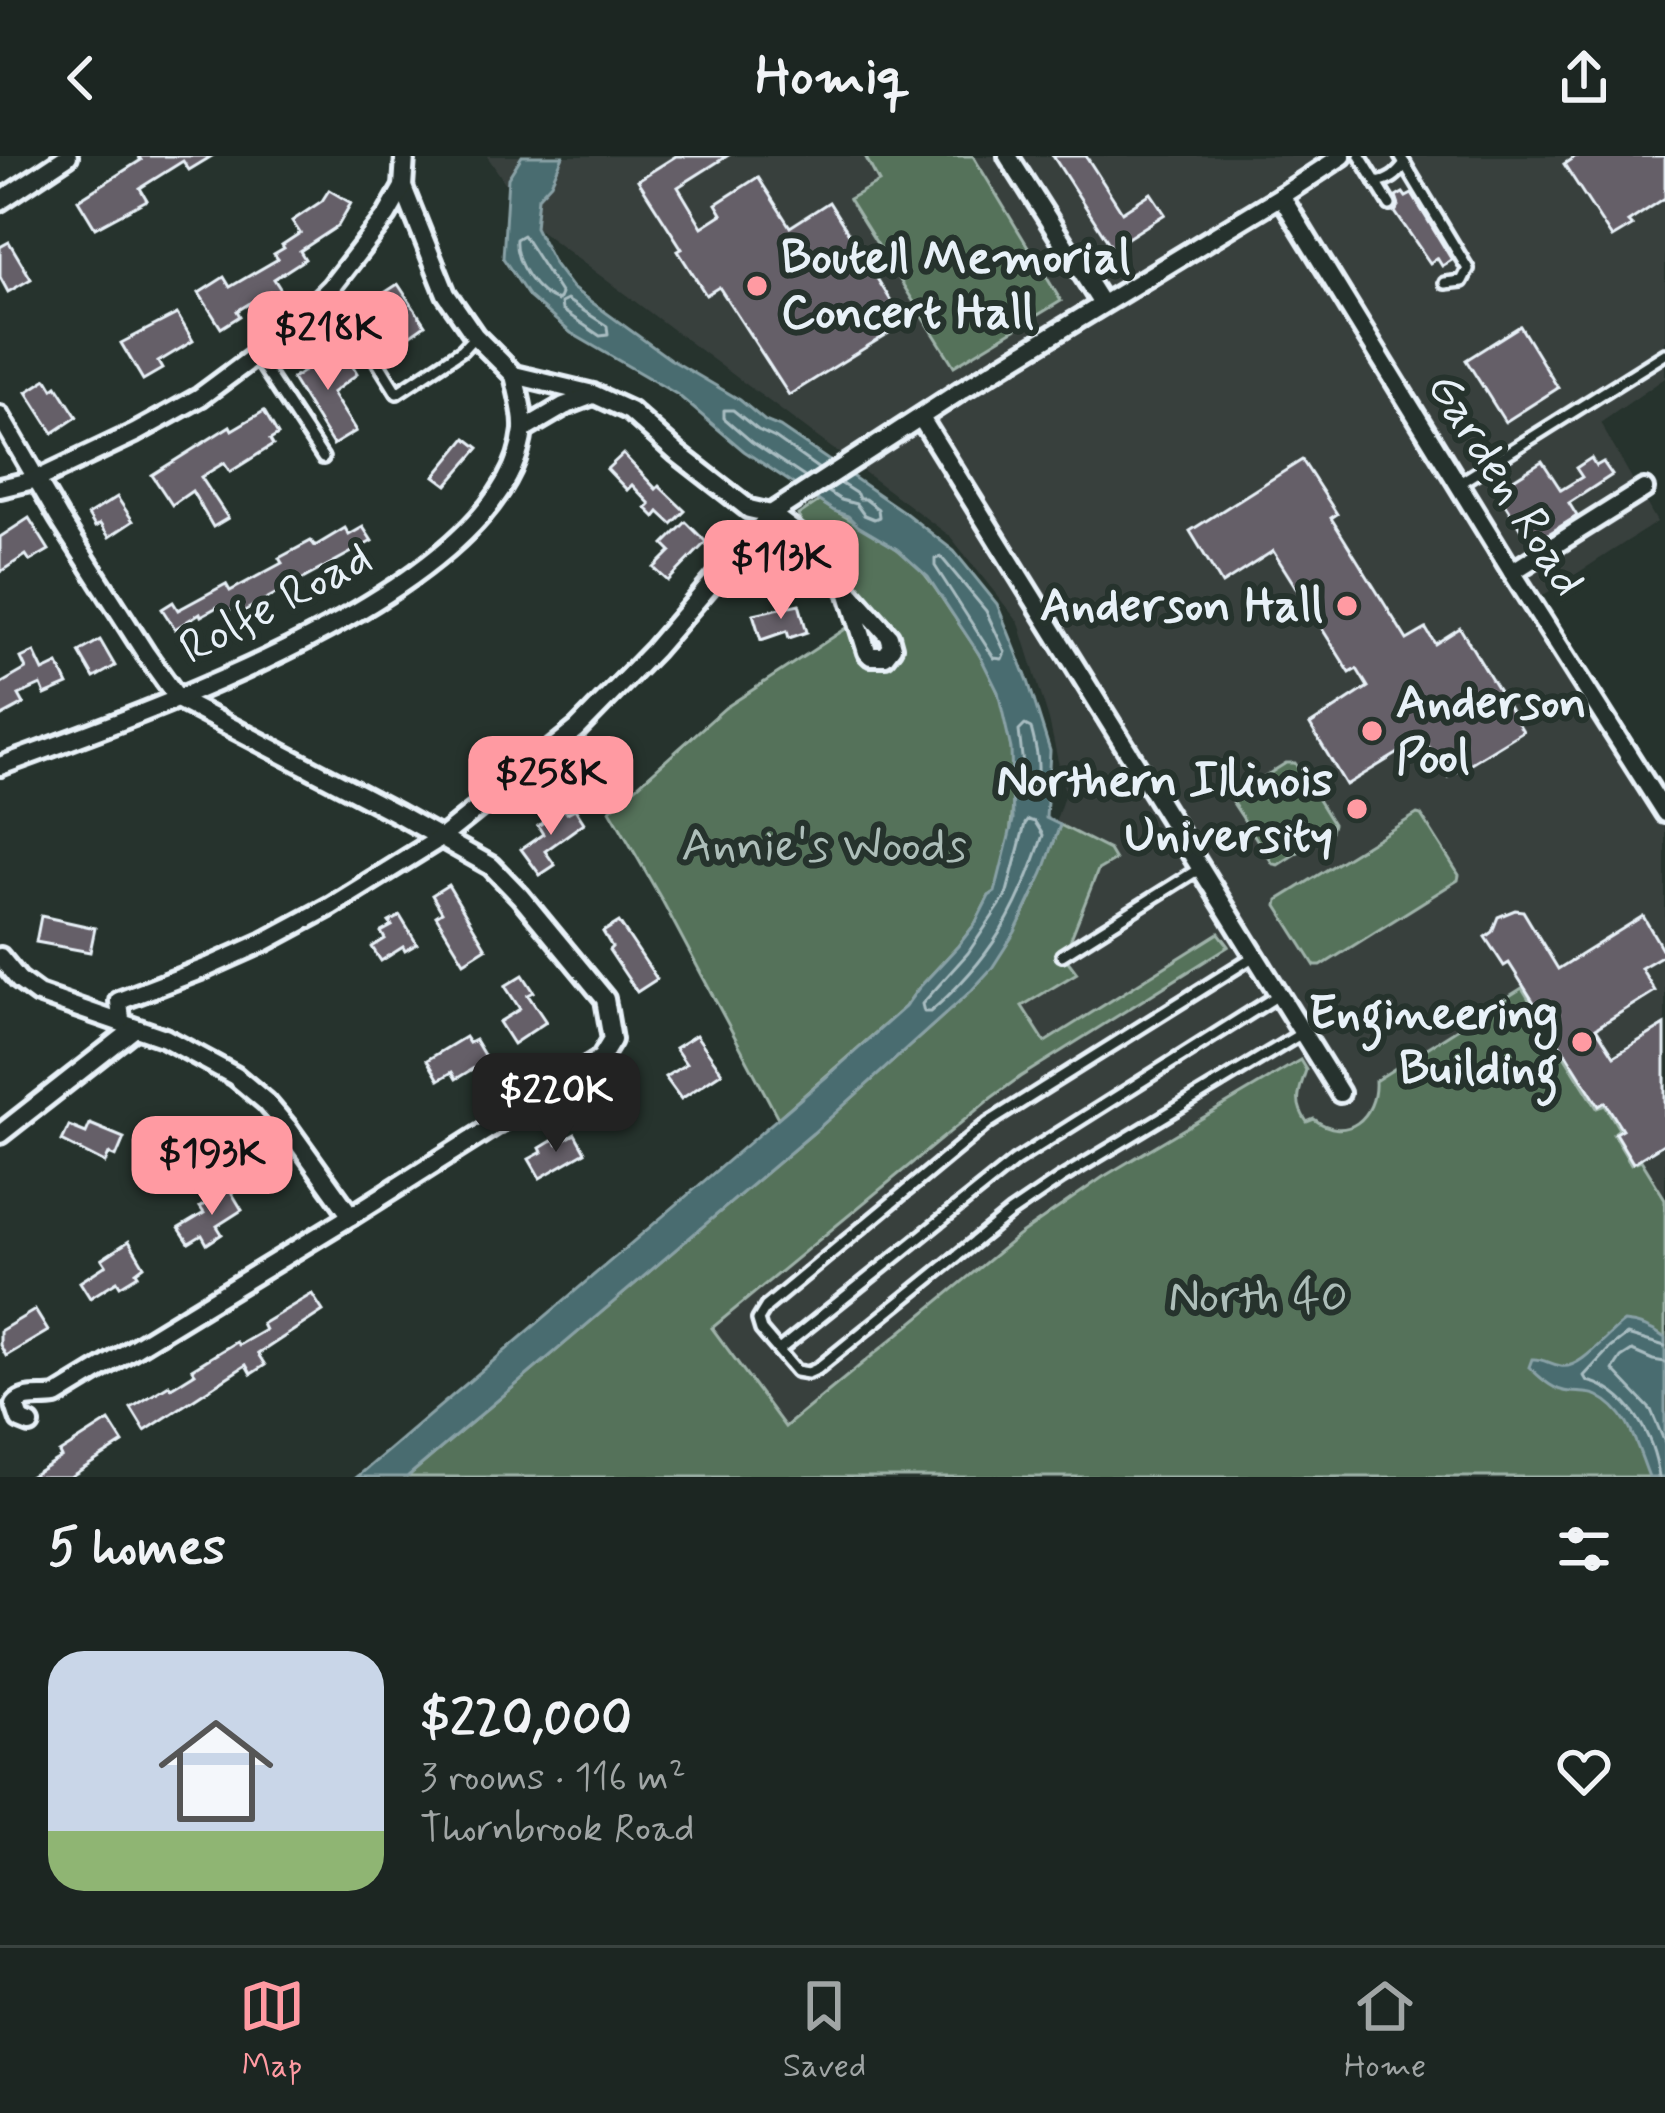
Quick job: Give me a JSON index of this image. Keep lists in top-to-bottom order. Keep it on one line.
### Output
{"streets":{"street":["Garden Road","Rolfe Road"]},"parks":["Annie's Woods","North 40"],"places":["Boutell Memorial Concert Hall","Anderson Hall","Anderson Pool","Northern Illinois University","Engineering Building"],"page":{"header":"Homiq","price":["$218K","$113K","$258K","$220K","$193K"],"heading":"5 homes","list":[{"name":"$220,000","note":"3 rooms · 116 m² · Thornbrook Road"}],"tabs":["Map","Saved","Home"]}}
